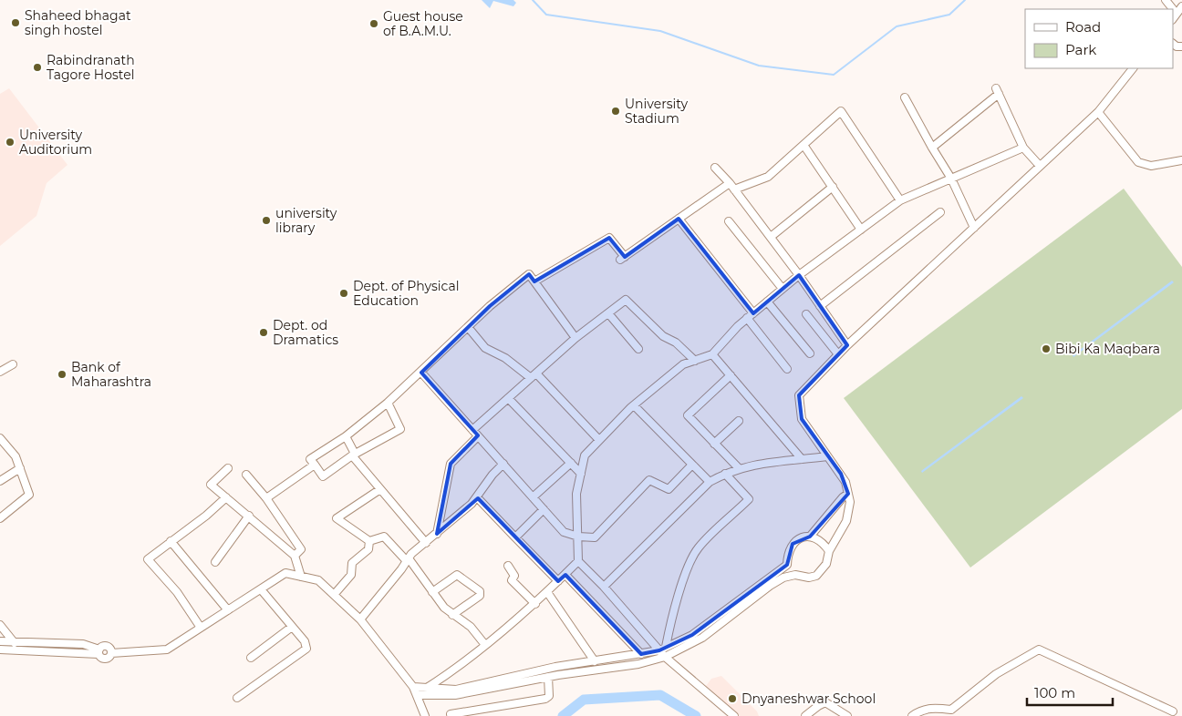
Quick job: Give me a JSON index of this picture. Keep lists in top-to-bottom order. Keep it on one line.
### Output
{"places":["Shaheed bhagat singh hostel","Guest house of B.A.M.U.","Rabindranath Tagore Hostel","University Stadium","University Auditorium","university library","Dept. of Physical Education","Dept. od Dramatics","Bibi Ka Maqbara","Bank of Maharashtra","Dnyaneshwar School"],"legend":["Road","Park"],"scale_bar":"100 m"}
